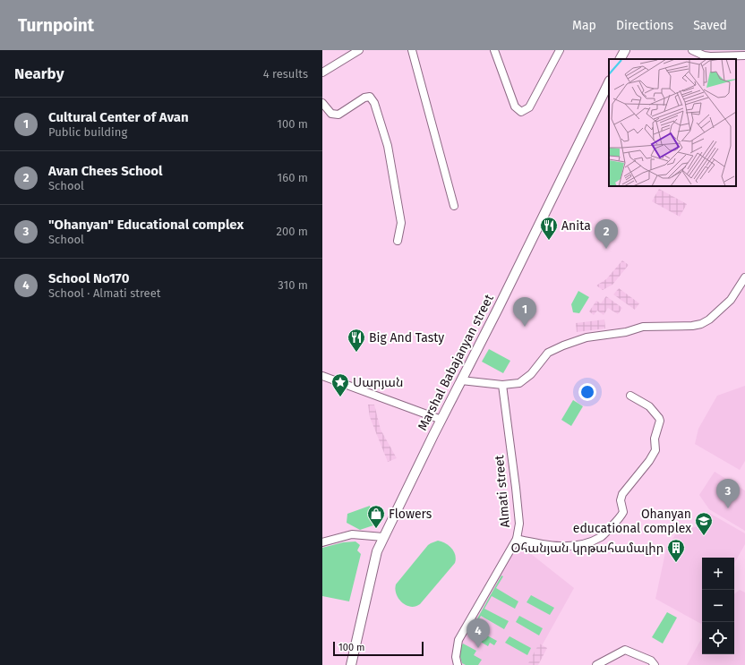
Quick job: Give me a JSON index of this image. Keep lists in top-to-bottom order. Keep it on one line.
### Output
{"streets":{"main road":["Marshal Babajanyan street"],"street":["Almati street"]},"places":{"restaurant":["Anita","Big And Tasty"],"place":["Սարյան"],"shop":["Flowers"],"school or university":["Ohanyan educational complex"],"building":["Օհանյան կրթահամալիր"]},"scale_bar":"100 m","page":{"header":"Turnpoint","nav":["Map","Directions","Saved"],"heading":["Nearby","4 results"],"list":[{"mark":"1","name":"Cultural Center of Avan","note":"Public building","value":"100 m"},{"mark":"2","name":"Avan Chees School","note":"School","value":"160 m"},{"mark":"3","name":"\"Ohanyan\" Educational complex","note":"School","value":"200 m"},{"mark":"4","name":"School No170","note":"School · Almati street","value":"310 m"}],"pins":["2","1","3","4"],"map_buttons":["+","−"],"scale":"100 m"}}
